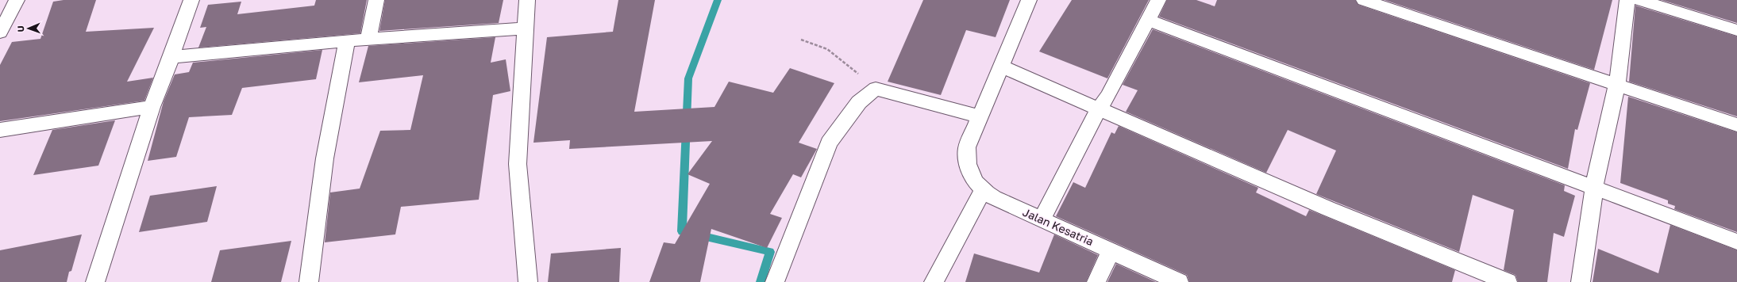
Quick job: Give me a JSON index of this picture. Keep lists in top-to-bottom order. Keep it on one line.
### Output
{"streets":{"street":["Jalan Kesatria"]},"north":"left"}
